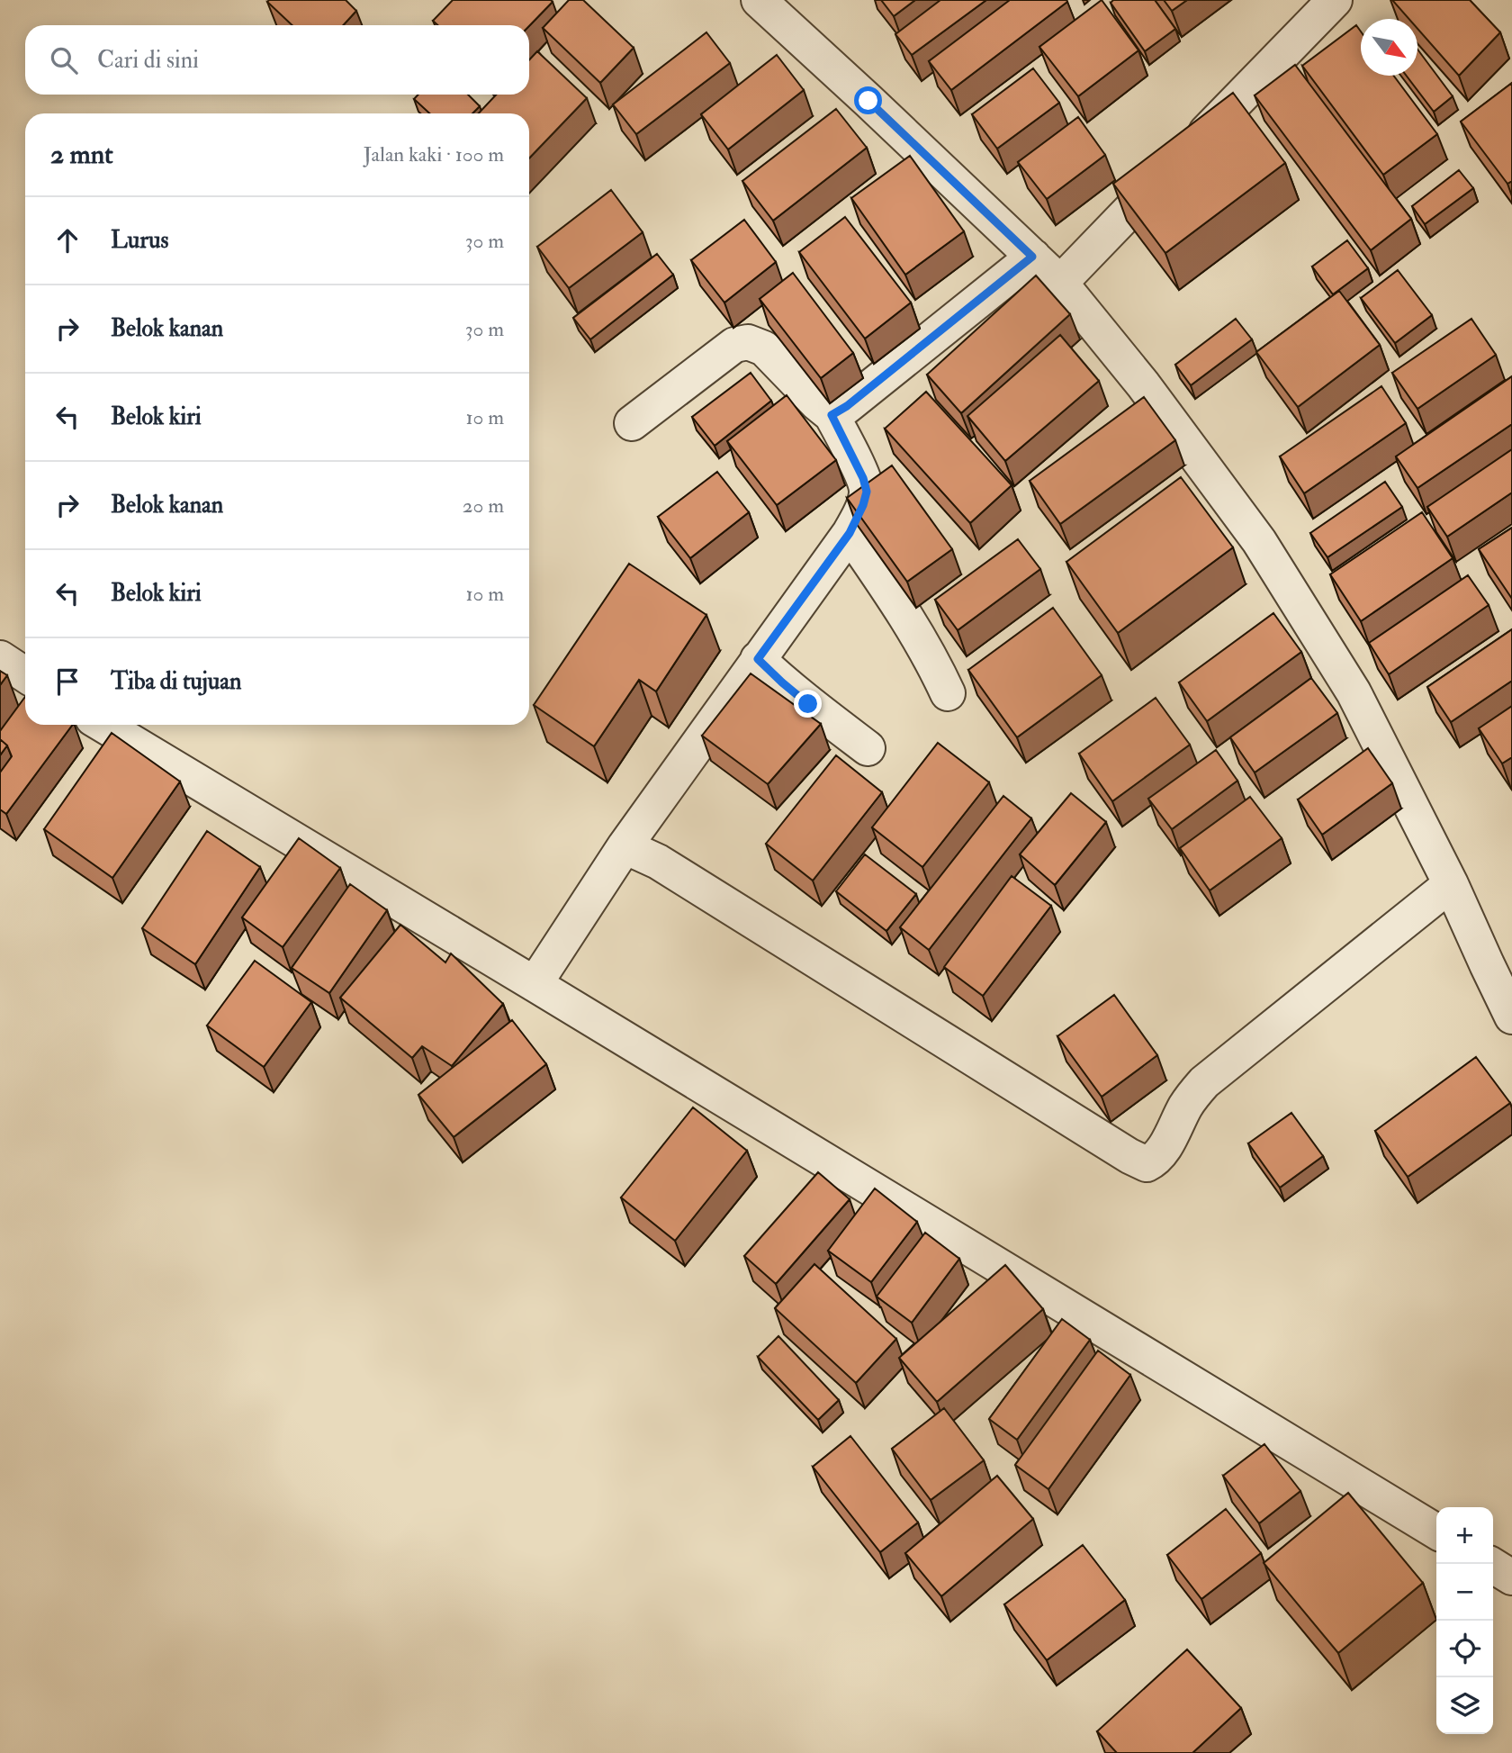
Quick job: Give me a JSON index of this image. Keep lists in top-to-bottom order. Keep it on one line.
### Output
{"north":"bottom right","page":{"search":"Cari di sini","heading":["2 mnt","Jalan kaki · 100 m"],"list":[["Lurus","30 m"],["Belok kanan","30 m"],["Belok kiri","10 m"],["Belok kanan","20 m"],["Belok kiri","10 m"],"Tiba di tujuan"],"map_buttons":["+","−"]}}
